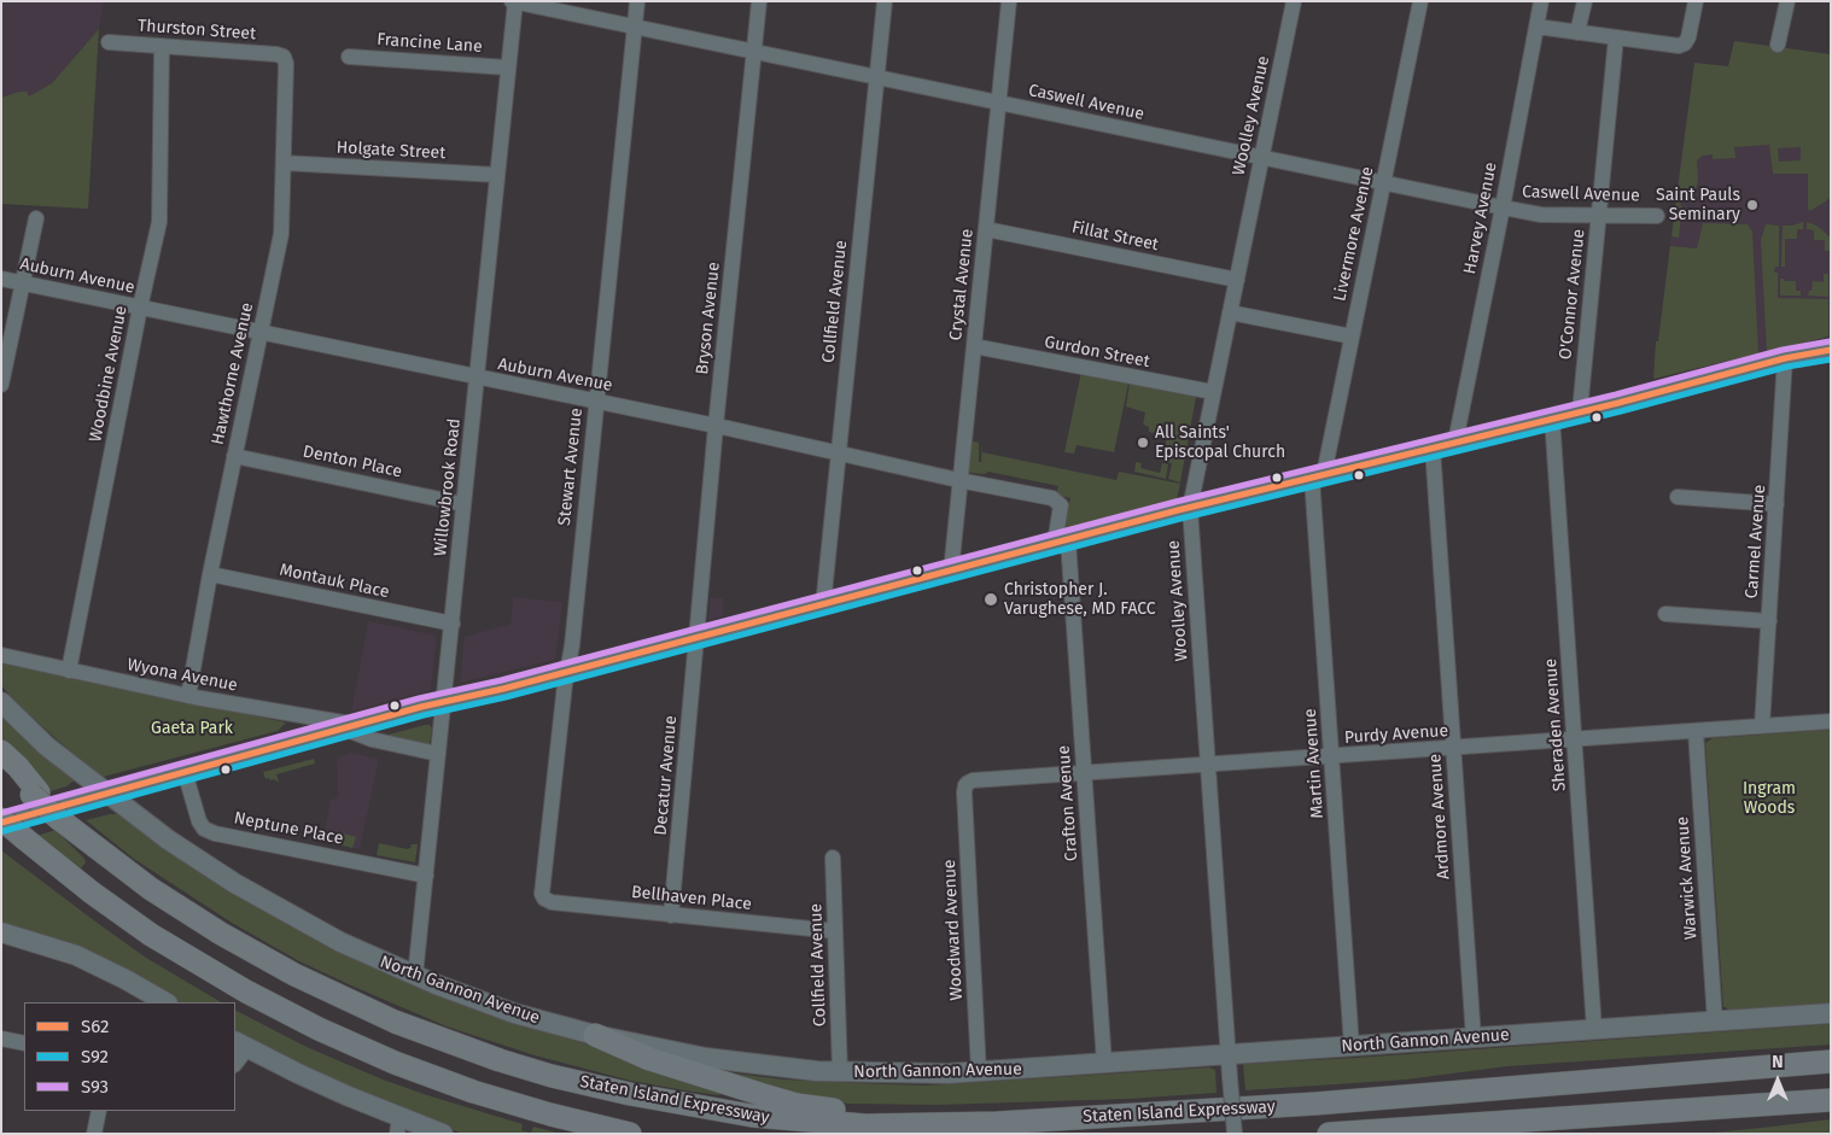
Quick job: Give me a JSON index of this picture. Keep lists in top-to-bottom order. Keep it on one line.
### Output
{"streets":{"highway":["Staten Island Expressway"],"main road":["North Gannon Avenue"],"street":["Thurston Street","Francine Lane","Caswell Avenue","Woolley Avenue","Holgate Street","Harvey Avenue","Livermore Avenue","Fillat Street","Auburn Avenue","Crystal Avenue","O'Connor Avenue","Collfield Avenue","Bryson Avenue","Gurdon Street","Woodbine Avenue","Hawthorne Avenue","Denton Place","Stewart Avenue","Willowbrook Road","Carmel Avenue","Montauk Place","Wyona Avenue","Sheraden Avenue","Purdy Avenue","Martin Avenue","Decatur Avenue","Crafton Avenue","Ardmore Avenue","Neptune Place","Warwick Avenue","Bellhaven Place","Woodward Avenue"]},"crossings":[["Thurston Street","Woodbine Avenue"],["Thurston Street","Hawthorne Avenue"],["Francine Lane","Willowbrook Road"],["Caswell Avenue","Woolley Avenue"],["Caswell Avenue","Harvey Avenue"],["Caswell Avenue","Livermore Avenue"],["Caswell Avenue","Crystal Avenue"],["Caswell Avenue","O'Connor Avenue"],["Caswell Avenue","Collfield Avenue"],["Caswell Avenue","Bryson Avenue"],["Caswell Avenue","Stewart Avenue"],["Caswell Avenue","Willowbrook Road"],["Woolley Avenue","Fillat Street"],["Woolley Avenue","Gurdon Street"],["Woolley Avenue","Purdy Avenue"],["Woolley Avenue","North Gannon Avenue"],["Holgate Street","Hawthorne Avenue"],["Holgate Street","Willowbrook Road"],["Livermore Avenue","Martin Avenue"],["Fillat Street","Crystal Avenue"],["Auburn Avenue","Crystal Avenue"],["Auburn Avenue","Collfield Avenue"],["Auburn Avenue","Bryson Avenue"],["Auburn Avenue","Woodbine Avenue"],["Auburn Avenue","Hawthorne Avenue"],["Auburn Avenue","Stewart Avenue"],["Auburn Avenue","Willowbrook Road"],["Auburn Avenue","Crafton Avenue"],["Crystal Avenue","Gurdon Street"],["Collfield Avenue","Bellhaven Place"],["Collfield Avenue","North Gannon Avenue"],["Bryson Avenue","Decatur Avenue"],["Woodbine Avenue","Wyona Avenue"],["Hawthorne Avenue","Denton Place"],["Hawthorne Avenue","Montauk Place"],["Hawthorne Avenue","Wyona Avenue"],["Denton Place","Willowbrook Road"],["Stewart Avenue","Bellhaven Place"],["Willowbrook Road","Montauk Place"],["Willowbrook Road","Wyona Avenue"],["Willowbrook Road","Neptune Place"],["Willowbrook Road","North Gannon Avenue"],["Carmel Avenue","Purdy Avenue"],["Sheraden Avenue","Purdy Avenue"],["Sheraden Avenue","North Gannon Avenue"],["Purdy Avenue","Martin Avenue"],["Purdy Avenue","Crafton Avenue"],["Purdy Avenue","Ardmore Avenue"],["Purdy Avenue","Warwick Avenue"],["Purdy Avenue","Woodward Avenue"],["Martin Avenue","North Gannon Avenue"],["Decatur Avenue","Bellhaven Place"],["Crafton Avenue","North Gannon Avenue"],["Ardmore Avenue","North Gannon Avenue"],["Warwick Avenue","North Gannon Avenue"],["Woodward Avenue","North Gannon Avenue"]],"parks":["Gaeta Park","Ingram Woods"],"places":["Saint Pauls Seminary","All Saints' Episcopal Church","Christopher J. Varughese, MD FACC"],"lines":["transit line S93","transit line S62","transit line S92"],"legend":["S62","S92","S93"],"north":"top"}
